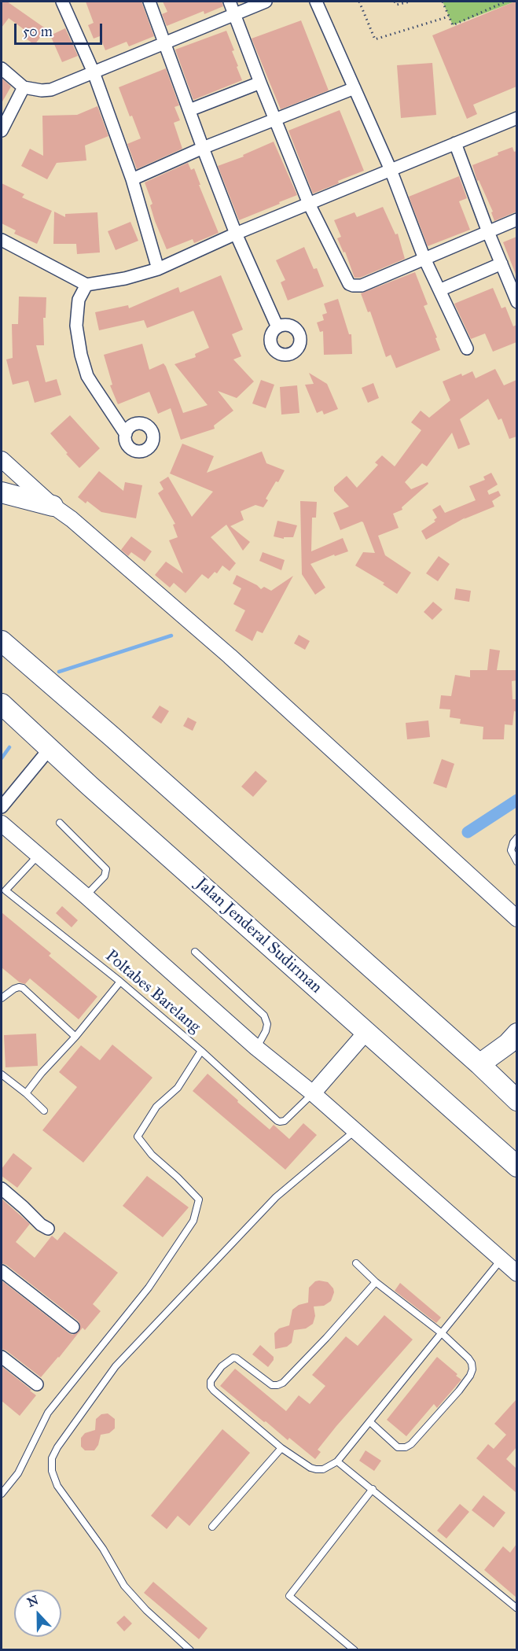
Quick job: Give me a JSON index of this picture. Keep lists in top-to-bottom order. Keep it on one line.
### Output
{"streets":{"highway":["Jalan Jenderal Sudirman"],"lane":["Poltabes Barelang"]},"scale_bar":"50 m","north":"top"}
